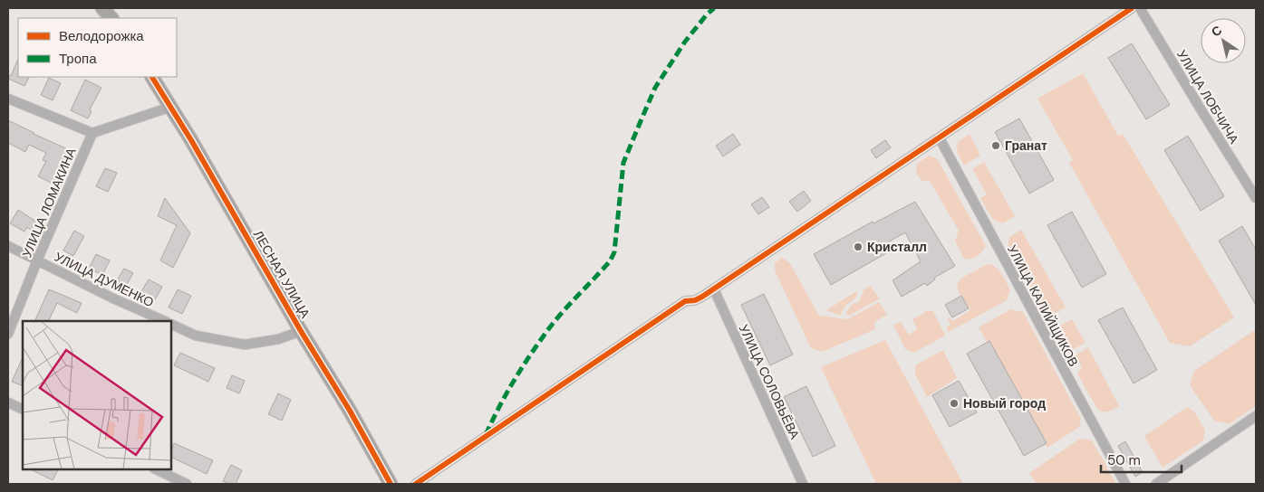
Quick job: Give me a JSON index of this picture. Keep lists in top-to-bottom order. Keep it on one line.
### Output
{"streets":{"street":["УЛИЦА ЛОБЧИЧА","УЛИЦА ЛОМАКИНА","ЛЕСНАЯ УЛИЦА","УЛИЦА ДУМЕНКО","УЛИЦА КАЛИЙЩИКОВ","УЛИЦА СОЛОВЬЁВА"]},"crossings":[["УЛИЦА ЛОМАКИНА","УЛИЦА ДУМЕНКО"]],"places":["Гранат","Кристалл","Новый город"],"legend":["Велодорожка","Тропа"],"scale_bar":"50 m","north":"top left"}
